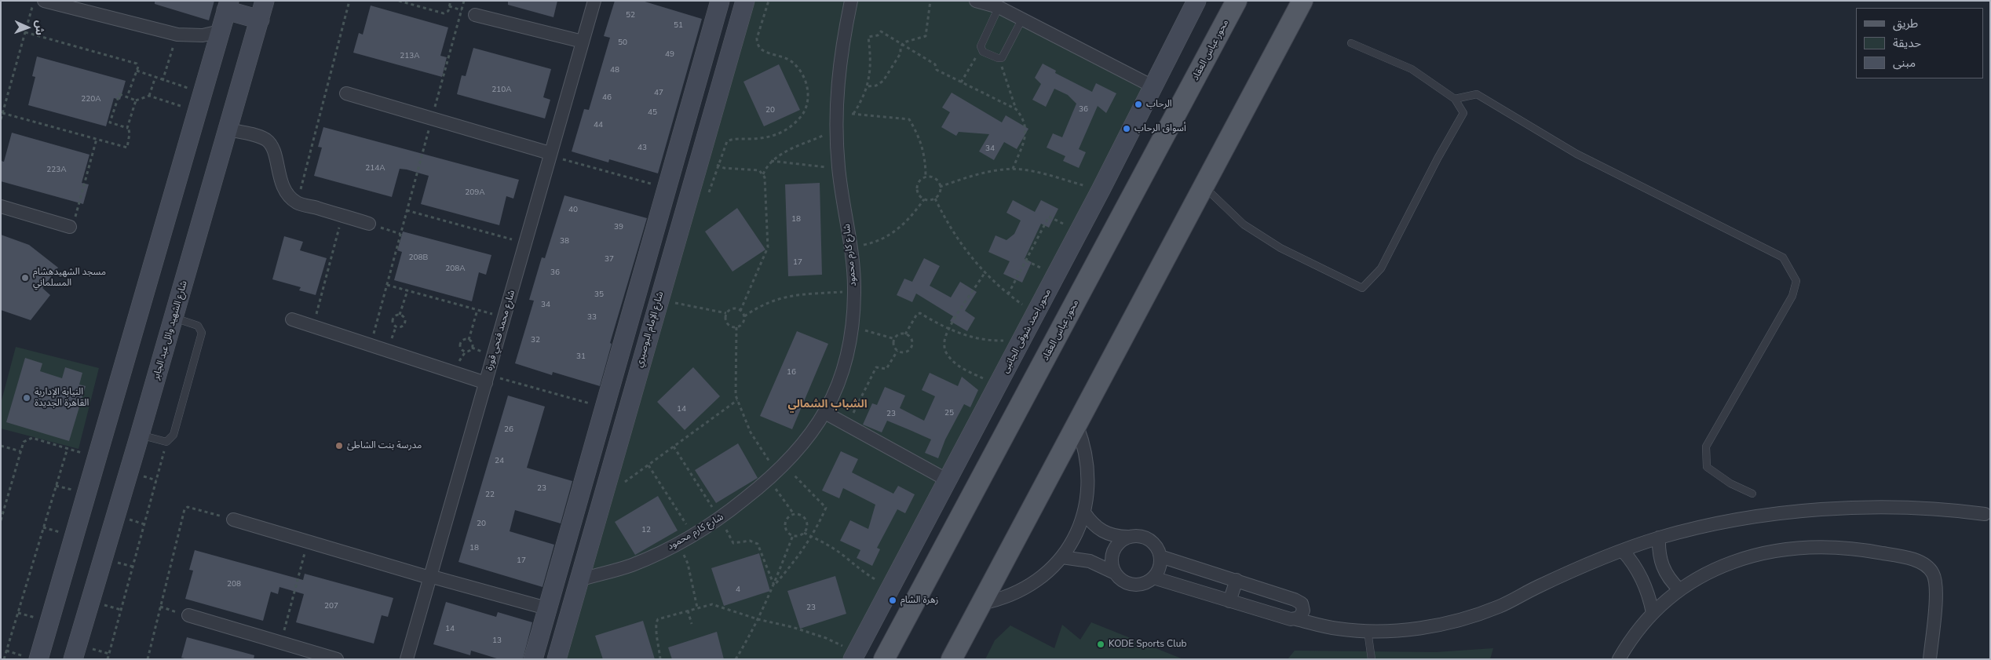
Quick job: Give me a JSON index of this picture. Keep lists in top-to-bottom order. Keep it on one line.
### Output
{"streets":{"main road":["محور عباس العقاد"],"street":["شارع كارم محمود","شارع الإمام البوصيري","شارع الشهيد وائل عبد الجابر","شارع محمد فتحي قورة","محور احمد شوقى الجانبى"]},"crossings":[["شارع كارم محمود","شارع الإمام البوصيري"]],"districts":["الشباب الشمالي"],"places":["الرحاب","أسواق الرحاب","مسجد الشهيدهشام المسلماني","النيابة الإدارية القاهرة الجديدة","مدرسة بنت الشاطئ","زهرة الشام","KODE Sports Club"],"house_numbers":["52","51","50","49","213A","48","210A","47","46","220A","36","20","45","44","43","34","214A","223A","209A","40","18","39","38","208B","37","17","208A","36","35","34","33","32","31","16","14","25","23","26","24","23","22","20","12","18","17","208","4","207","23","14","13"],"legend":["طريق","حديقة","مبنى"],"north":"right"}
